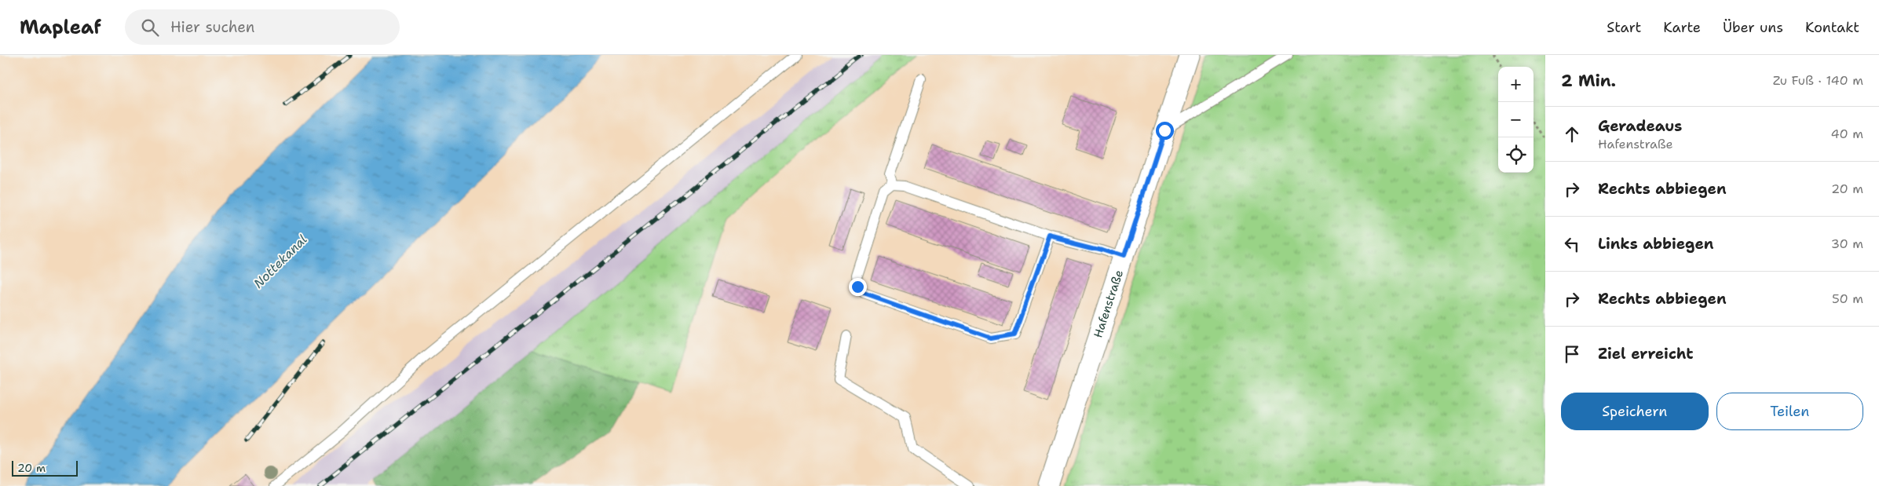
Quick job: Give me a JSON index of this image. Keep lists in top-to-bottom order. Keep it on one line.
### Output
{"streets":{"street":["Hafenstraße"]},"water":["Nottekanal"],"scale_bar":"20 m","page":{"header":"Mapleaf","search":"Hier suchen","nav":["Start","Karte","Über uns","Kontakt"],"heading":["2 Min.","Zu Fuß · 140 m"],"map_buttons":["+","−"],"list":[["Geradeaus","Hafenstraße","40 m"],["Rechts abbiegen","20 m"],["Links abbiegen","30 m"],["Rechts abbiegen","50 m"],"Ziel erreicht"],"buttons":["Speichern","Teilen"],"scale":"20 m"}}
